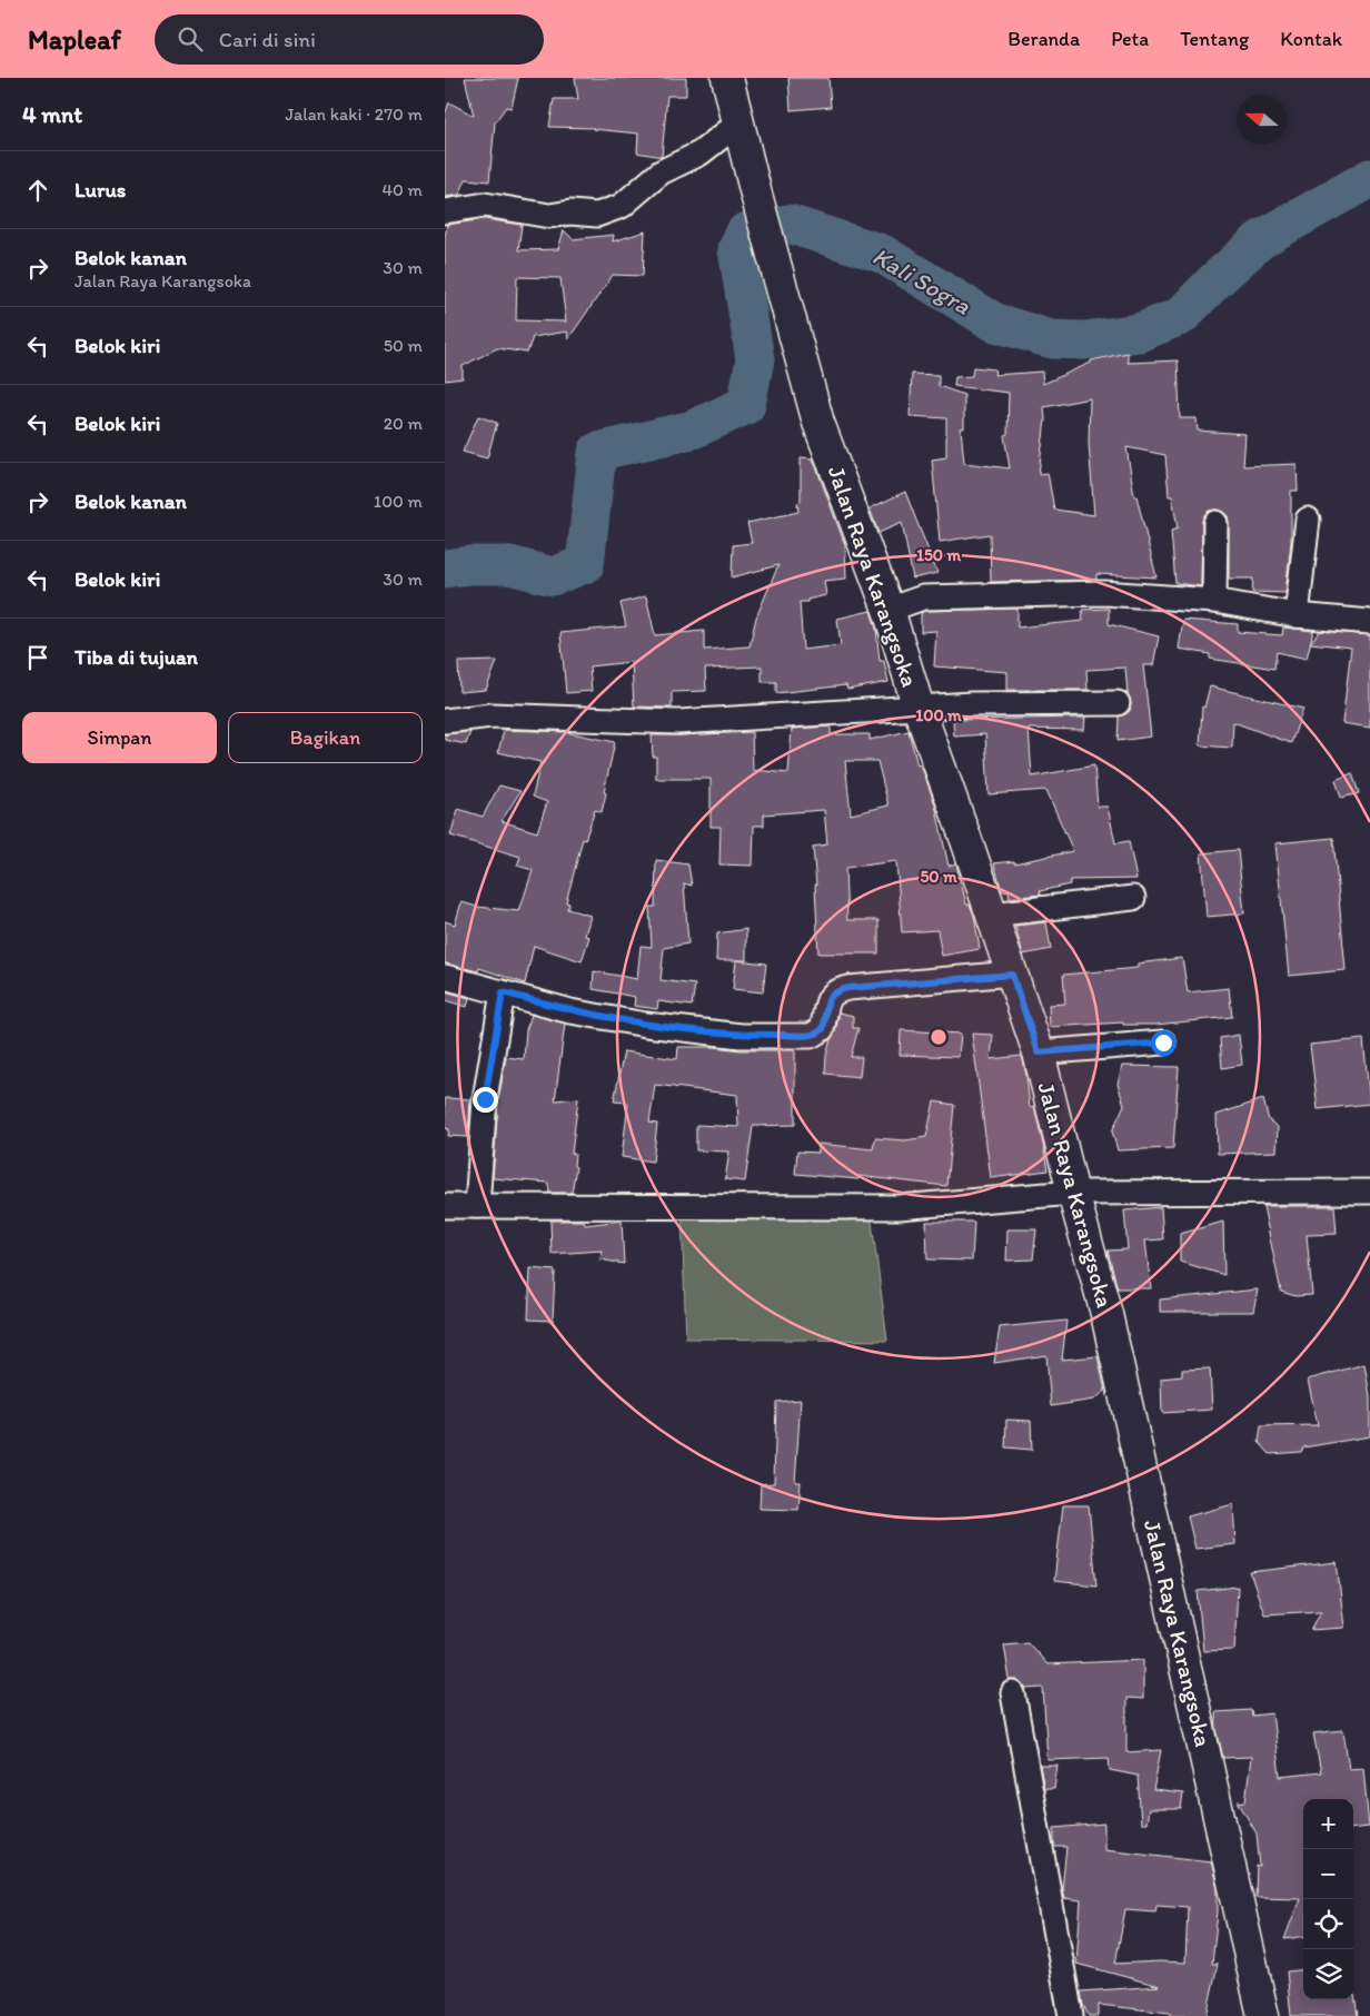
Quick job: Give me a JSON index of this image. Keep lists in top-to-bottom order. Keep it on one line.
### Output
{"streets":{"main road":["Jalan Raya Karangsoka"]},"water":["Kali Sogra"],"north":"left","page":{"header":"Mapleaf","search":"Cari di sini","nav":["Beranda","Peta","Tentang","Kontak"],"heading":["4 mnt","Jalan kaki · 270 m"],"list":[["Lurus","40 m"],["Belok kanan","Jalan Raya Karangsoka","30 m"],["Belok kiri","50 m"],["Belok kiri","20 m"],["Belok kanan","100 m"],["Belok kiri","30 m"],"Tiba di tujuan"],"buttons":["Simpan","Bagikan"],"map_buttons":["+","−"]},"rings":["150 m","100 m","50 m"]}
